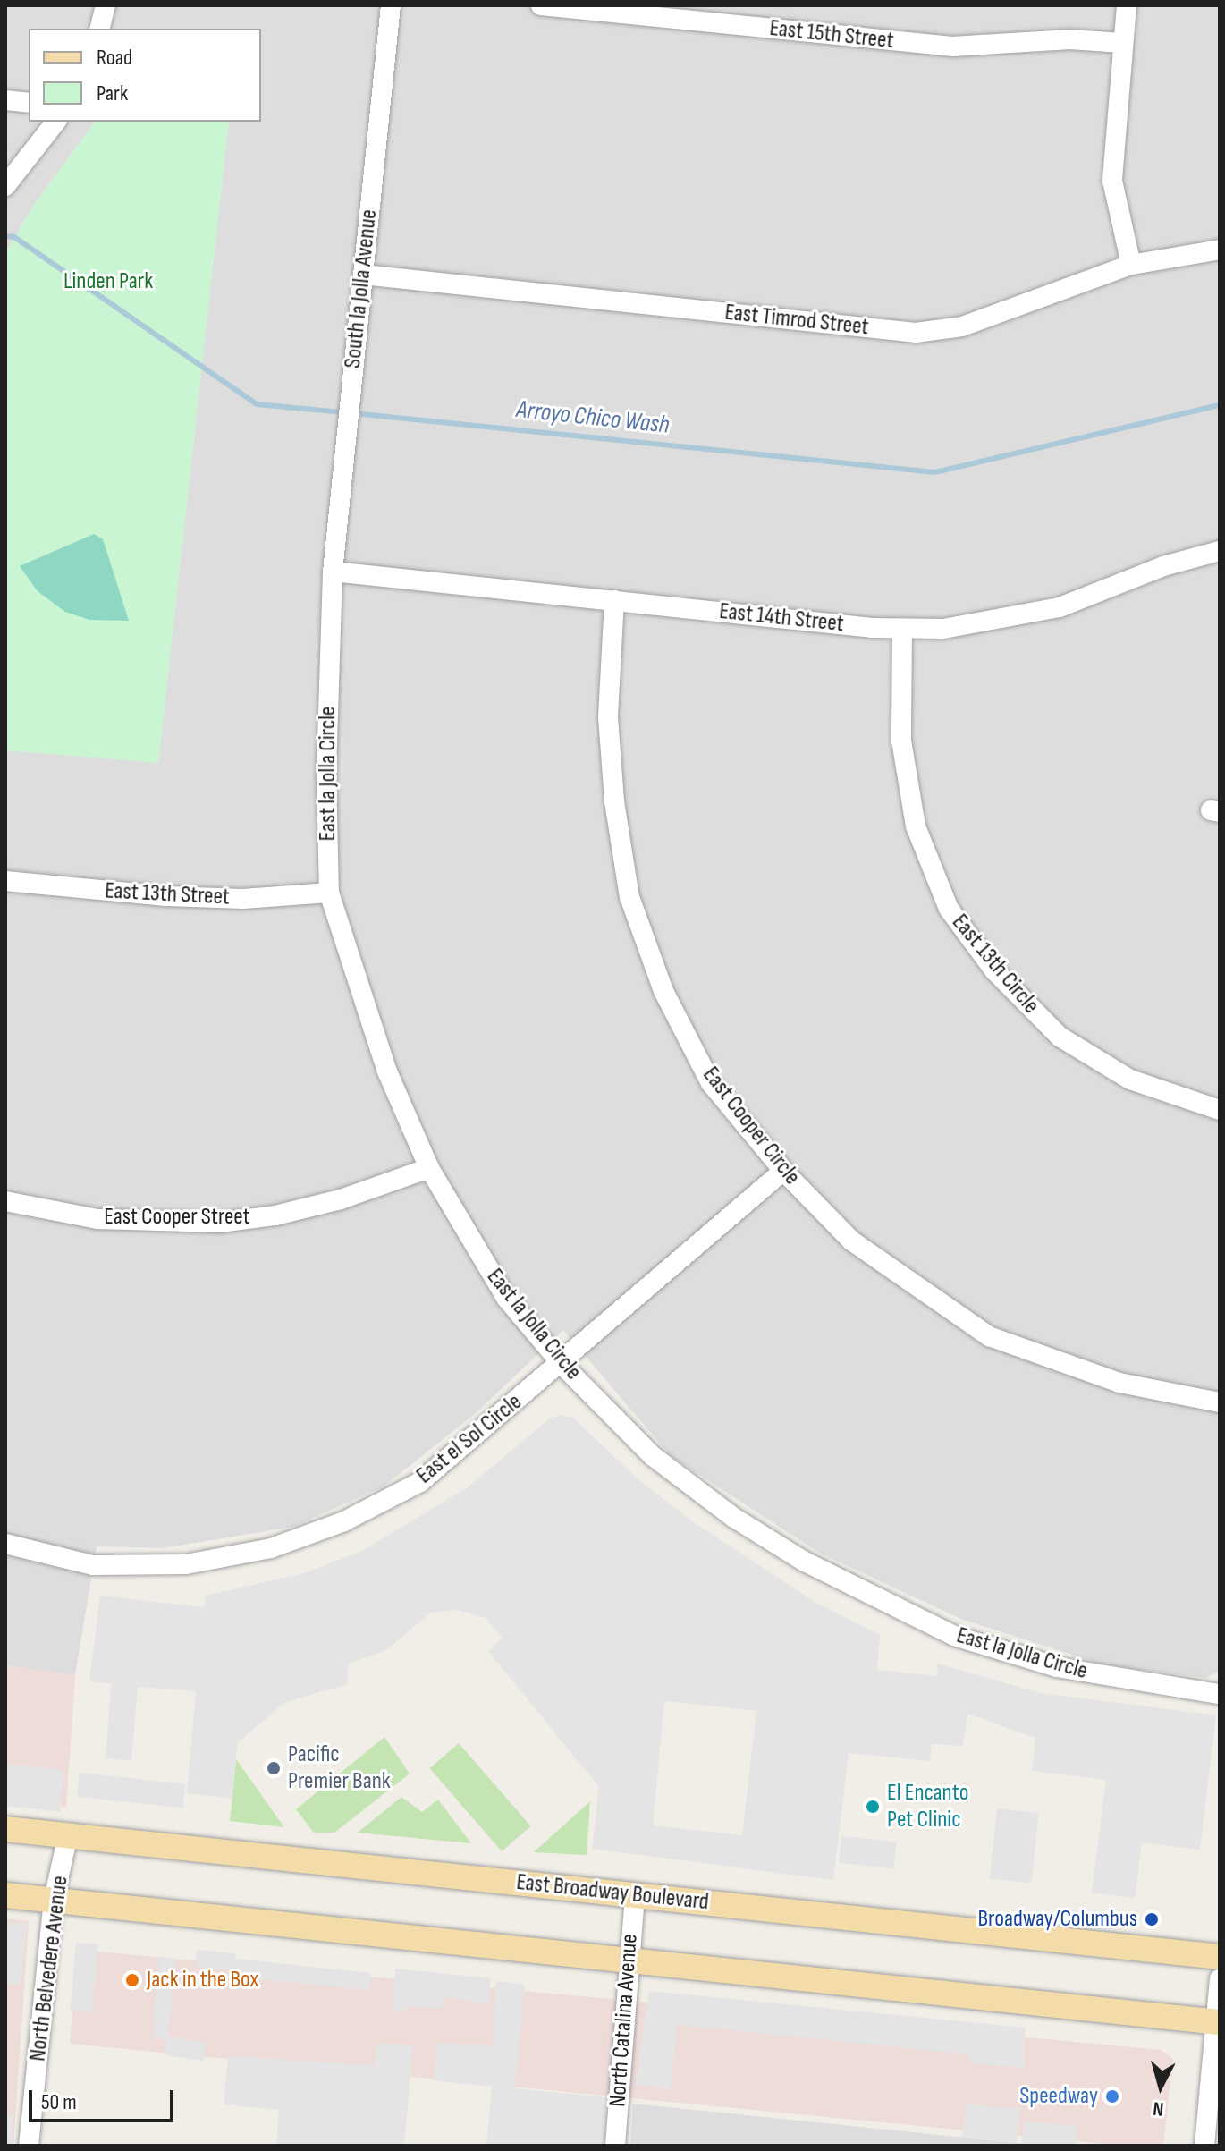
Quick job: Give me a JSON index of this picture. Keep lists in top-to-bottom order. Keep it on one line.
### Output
{"streets":{"main road":["East Broadway Boulevard"],"street":["East 15th Street","South la Jolla Avenue","East Timrod Street","East 14th Street","East la Jolla Circle","East 13th Street","East 13th Circle","East Cooper Circle","East Cooper Street","East el Sol Circle","North Belvedere Avenue","North Catalina Avenue"]},"crossings":[["South la Jolla Avenue","East Timrod Street"],["South la Jolla Avenue","East 14th Street"],["South la Jolla Avenue","East la Jolla Circle"],["East 14th Street","East la Jolla Circle"],["East 14th Street","East 13th Circle"],["East 14th Street","East Cooper Circle"],["East la Jolla Circle","East 13th Street"],["East la Jolla Circle","East Cooper Street"],["East la Jolla Circle","East el Sol Circle"],["East Cooper Circle","East el Sol Circle"],["East Broadway Boulevard","North Belvedere Avenue"],["East Broadway Boulevard","North Catalina Avenue"]],"water":["Arroyo Chico Wash"],"parks":["Linden Park"],"places":["Pacific Premier Bank","El Encanto Pet Clinic","Broadway/Columbus","Jack in the Box","Speedway"],"legend":["Road","Park"],"scale_bar":"50 m","north":"bottom"}
